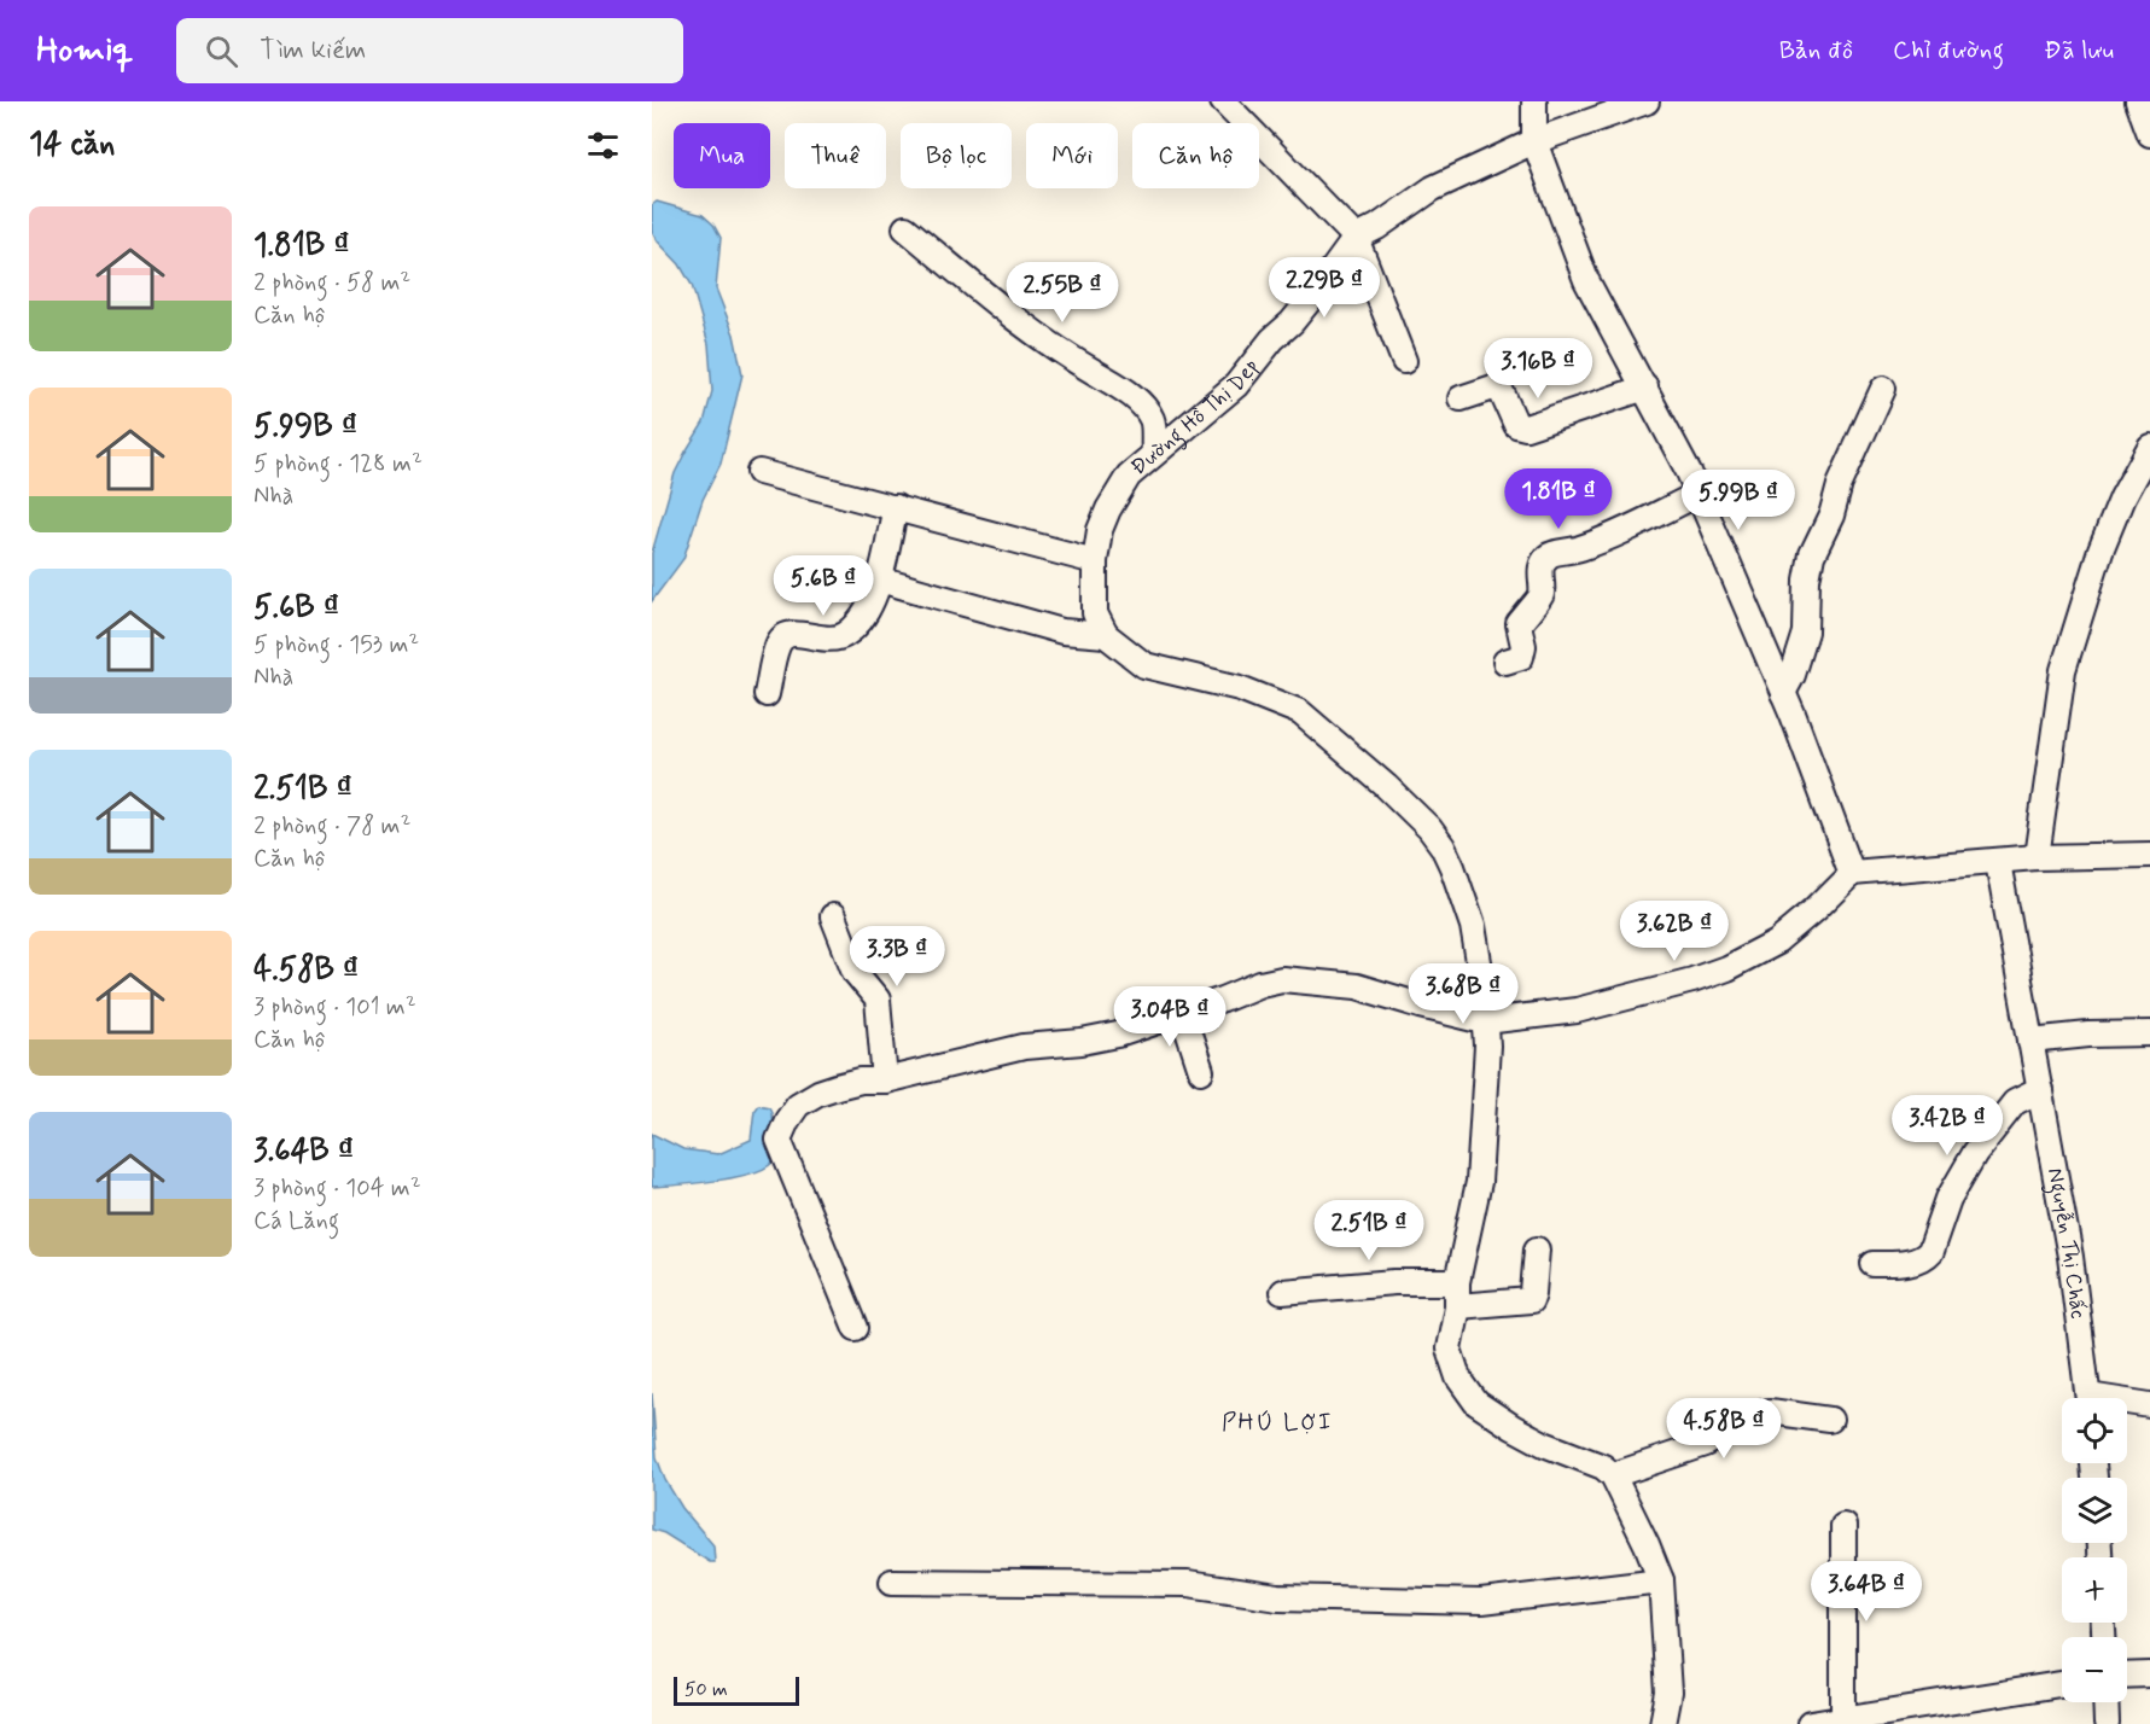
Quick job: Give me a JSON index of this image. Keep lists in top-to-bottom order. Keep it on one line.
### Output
{"streets":{"street":["Đường Hồ Thị Dẹp","Nguyễn Thị Chấc"]},"districts":["PHÚ LỢI"],"scale_bar":"50 m","page":{"header":"Homiq","search":"Tìm kiếm","nav":["Bản đồ","Chỉ đường","Đã lưu"],"heading":"14 căn","chip":["Mua","Thuê","Bộ lọc","Mới","Căn hộ"],"list":[{"name":"1.81B ₫","note":"2 phòng · 58 m² · Căn hộ"},{"name":"5.99B ₫","note":"5 phòng · 128 m² · Nhà"},{"name":"5.6B ₫","note":"5 phòng · 153 m² · Nhà"},{"name":"2.51B ₫","note":"2 phòng · 78 m² · Căn hộ"},{"name":"4.58B ₫","note":"3 phòng · 101 m² · Căn hộ"},{"name":"3.64B ₫","note":"3 phòng · 104 m² · Cá Lăng"}],"price":["2.29B ₫","2.55B ₫","3.16B ₫","1.81B ₫","5.99B ₫","5.6B ₫","3.62B ₫","3.3B ₫","3.68B ₫","3.04B ₫","3.42B ₫","2.51B ₫","4.58B ₫","3.64B ₫"],"map_buttons":["+","−"],"scale":"50 m"}}
